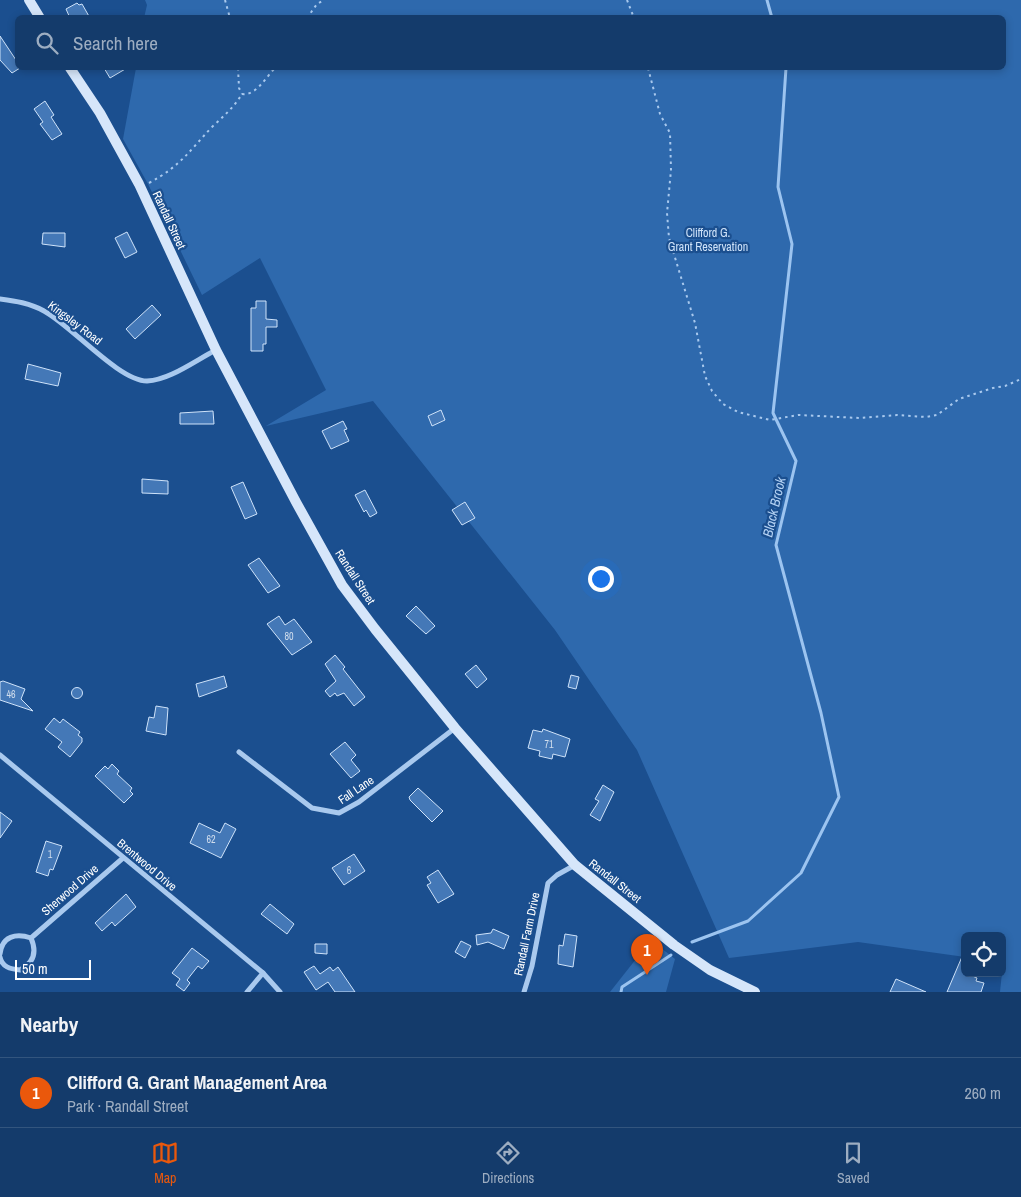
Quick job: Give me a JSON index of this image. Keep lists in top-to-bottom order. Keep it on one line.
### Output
{"streets":{"street":["Randall Street","Kingsley Road","Fall Lane","Brentwood Drive","Sherwood Drive","Randall Farm Drive"]},"crossings":[["Randall Street","Kingsley Road"],["Randall Street","Fall Lane"],["Randall Street","Randall Farm Drive"],["Brentwood Drive","Sherwood Drive"]],"water":["Black Brook"],"parks":["Clifford G. Grant Reservation"],"house_numbers":["80","46","71","62","1","6"],"scale_bar":"50 m","page":{"search":"Search here","pins":"1","scale":"50 m","heading":"Nearby","list":[{"mark":"1","name":"Clifford G. Grant Management Area","note":"Park · Randall Street","value":"260 m"}],"nav":["Map","Directions","Saved"]}}
